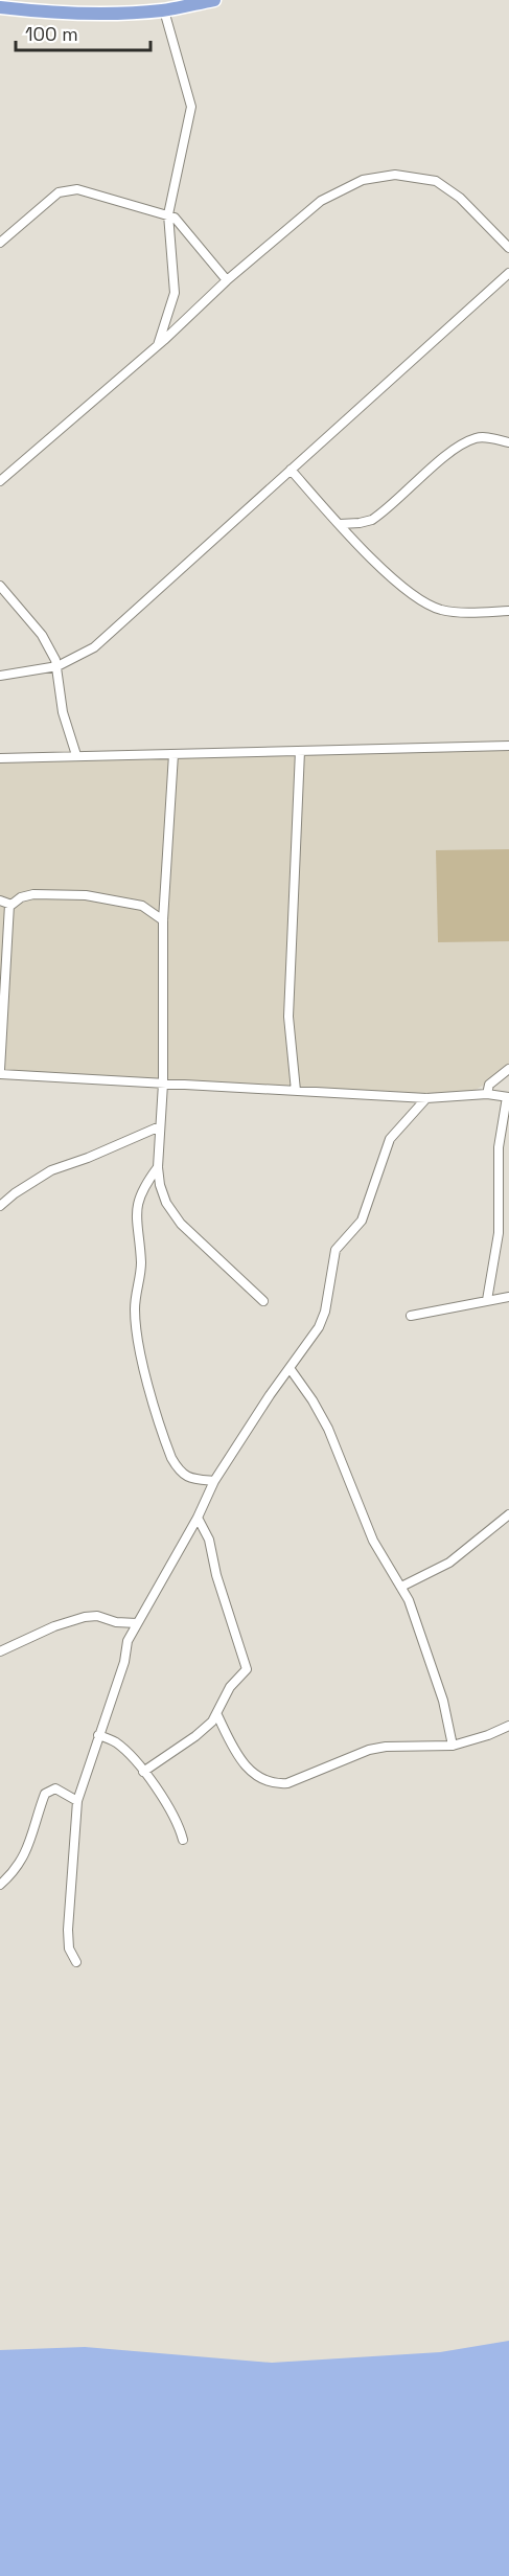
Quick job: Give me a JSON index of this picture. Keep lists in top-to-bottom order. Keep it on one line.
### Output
{"scale_bar":"100 m"}
